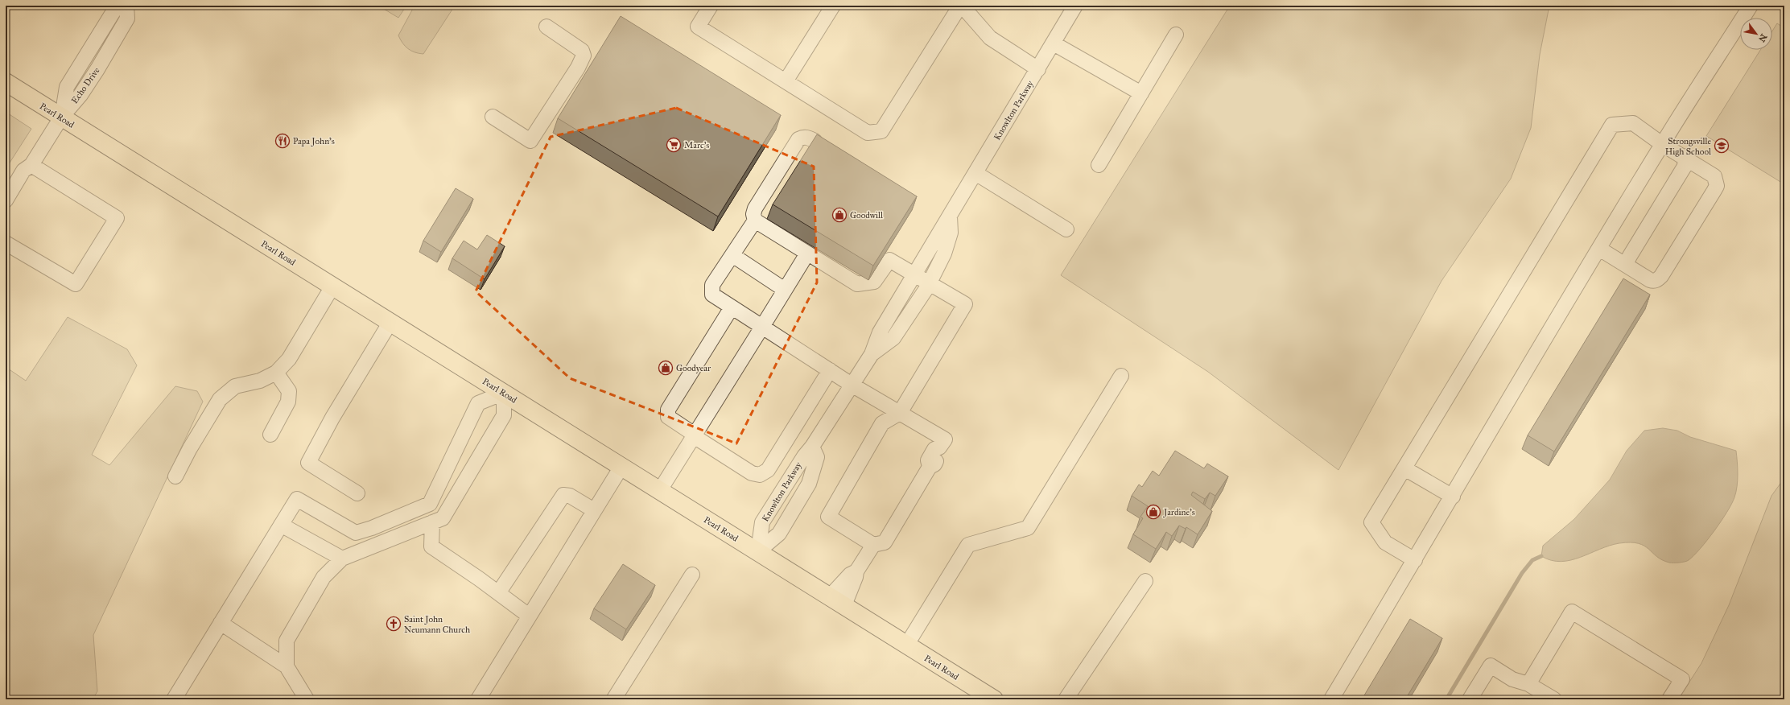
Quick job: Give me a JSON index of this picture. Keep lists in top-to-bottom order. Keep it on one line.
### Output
{"streets":{"main road":["Pearl Road"],"street":["Echo Drive","Knowlton Parkway"]},"crossings":[["Echo Drive","Pearl Road"],["Knowlton Parkway","Pearl Road"]],"places":{"restaurant":["Papa John's"],"supermarket":["Marc's"],"school or university":["Strongsville High School"],"shop":["Goodwill","Goodyear","Jardine's"],"church":["Saint John Neumann Church"]},"north":"bottom right"}
